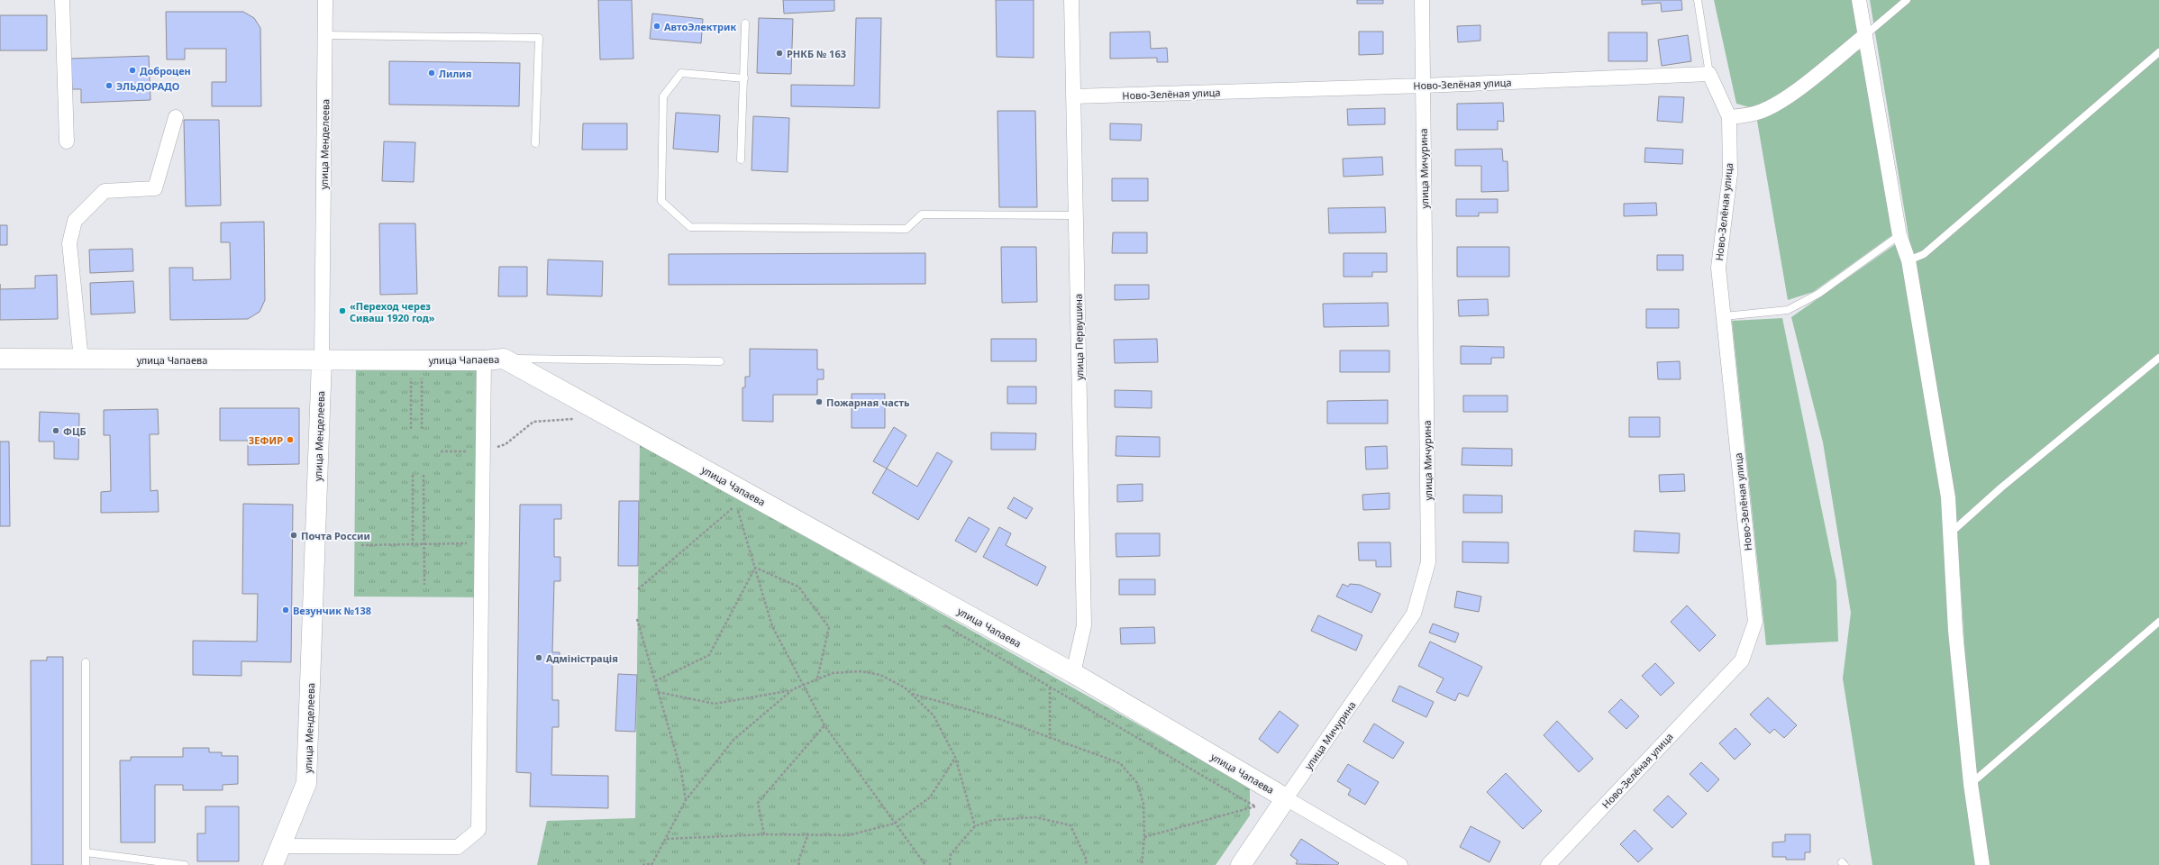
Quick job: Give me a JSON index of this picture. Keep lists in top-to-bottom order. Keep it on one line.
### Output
{"streets":{"main road":["улица Менделеева","улица Мичурина","улица Чапаева"],"street":["Ново-Зелёная улица","улица Первушина"]},"crossings":[["Ново-Зелёная улица","улица Мичурина"],["Ново-Зелёная улица","улица Первушина"],["улица Менделеева","улица Чапаева"],["улица Мичурина","улица Чапаева"],["улица Первушина","улица Чапаева"]],"places":["АвтоЭлектрик","РНКБ № 163","Доброцен","Лилия","ЭЛЬДОРАДО","«Переход через Сиваш 1920 год»","Пожарная часть","ФЦБ","ЗЕФИР","Почта России","Везунчик №138","Адміністрація"]}
